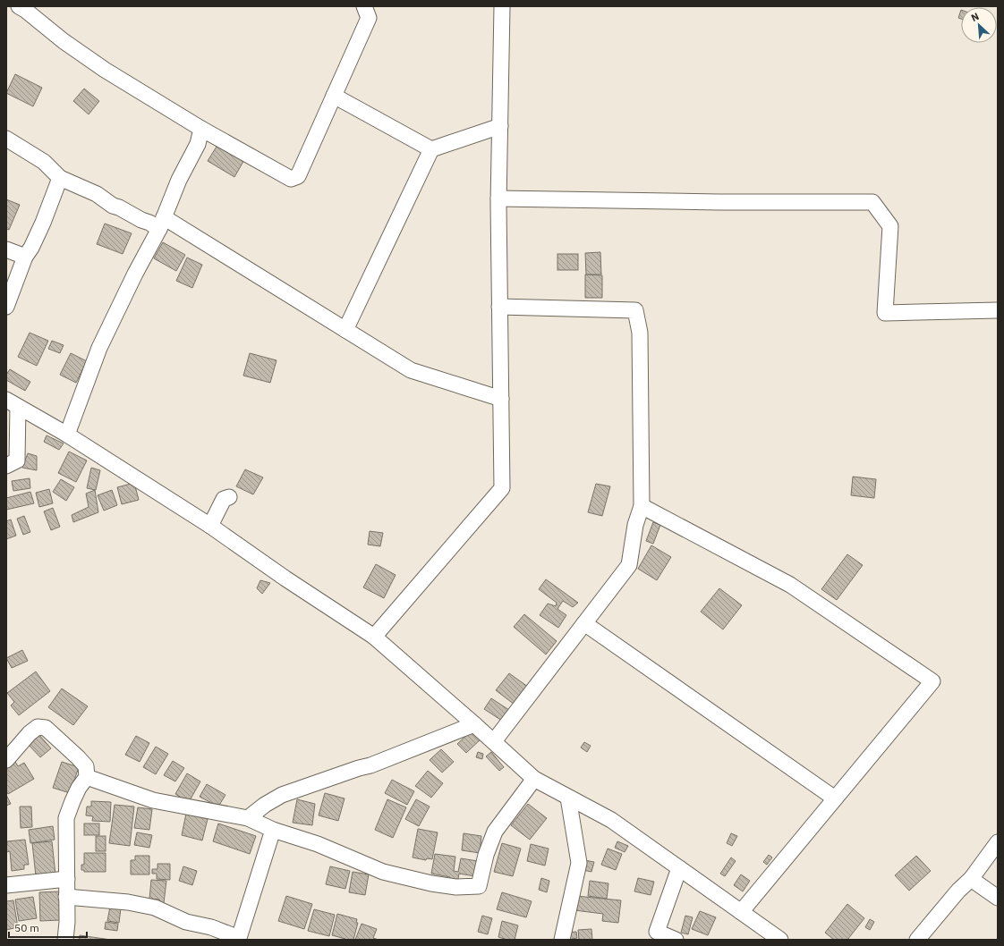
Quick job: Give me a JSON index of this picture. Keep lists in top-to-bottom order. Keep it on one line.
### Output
{"scale_bar":"50 m","north":"top left"}
